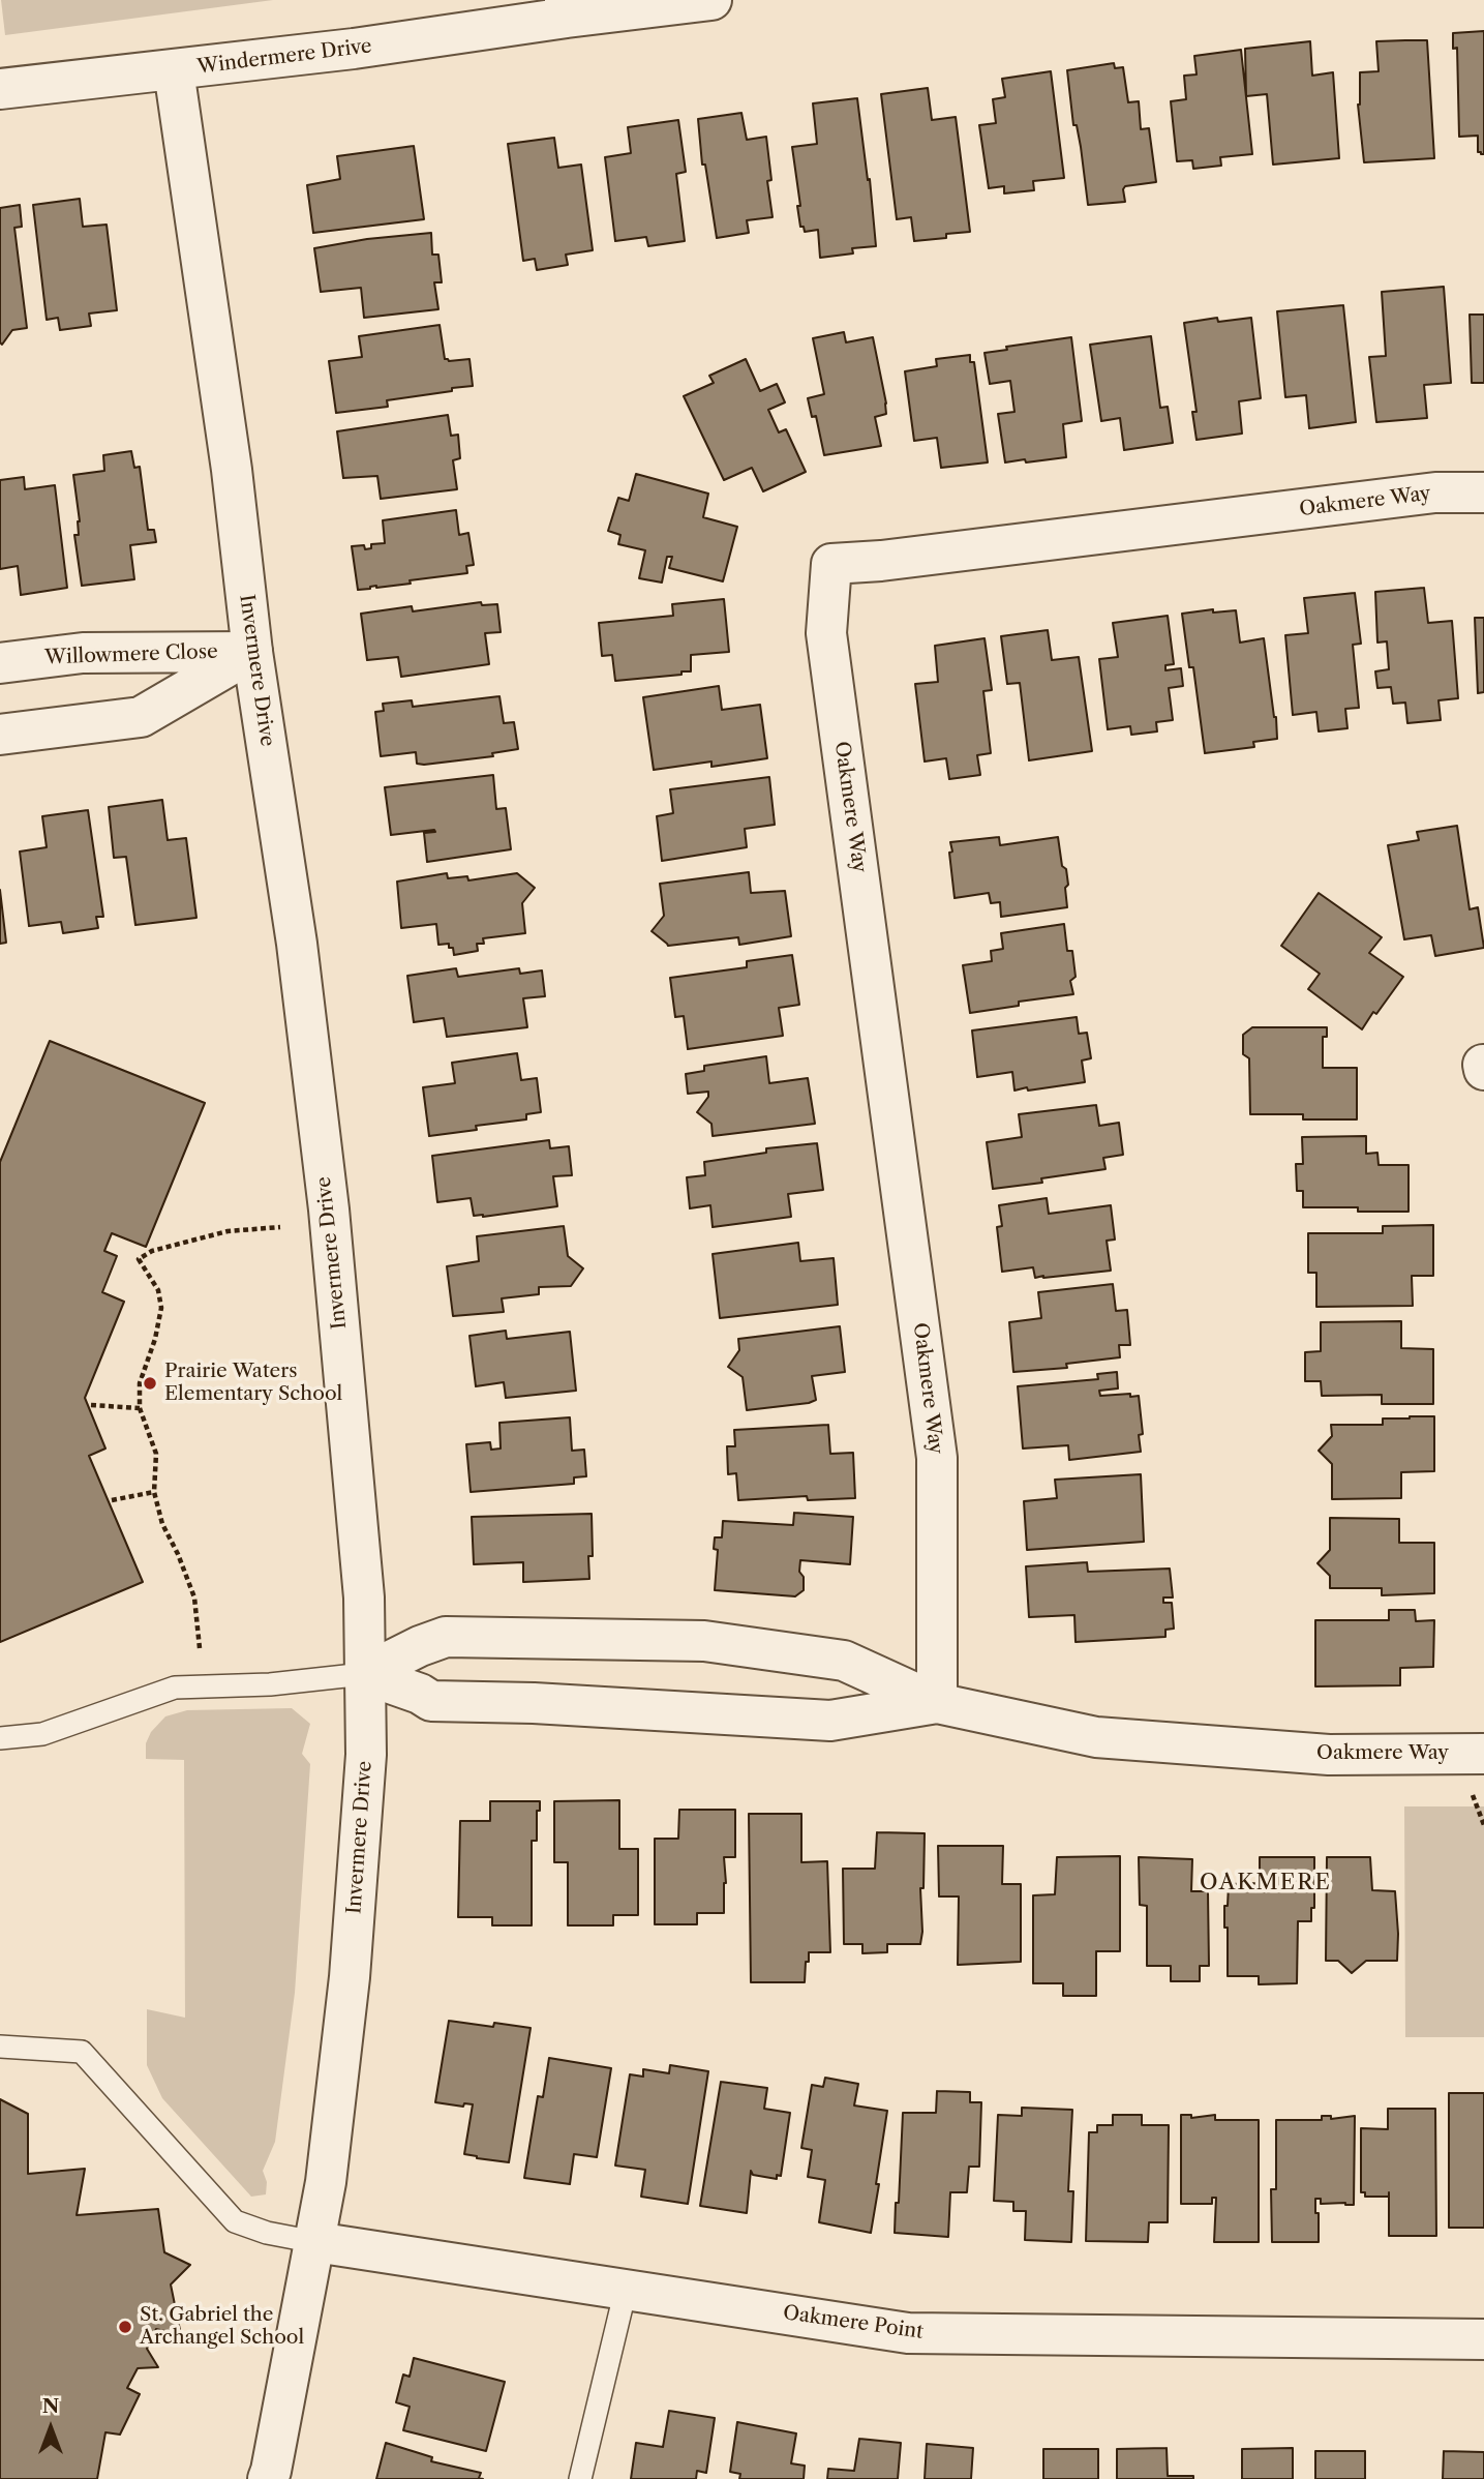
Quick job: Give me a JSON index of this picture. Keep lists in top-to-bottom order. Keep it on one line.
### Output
{"streets":{"street":["Windermere Drive","Oakmere Way","Willowmere Close","Invermere Drive","Oakmere Point"]},"crossings":[["Windermere Drive","Invermere Drive"],["Oakmere Way","Invermere Drive"],["Willowmere Close","Invermere Drive"],["Invermere Drive","Oakmere Point"]],"districts":["OAKMERE"],"places":["Prairie Waters Elementary School","St. Gabriel the Archangel School"],"north":"top"}
